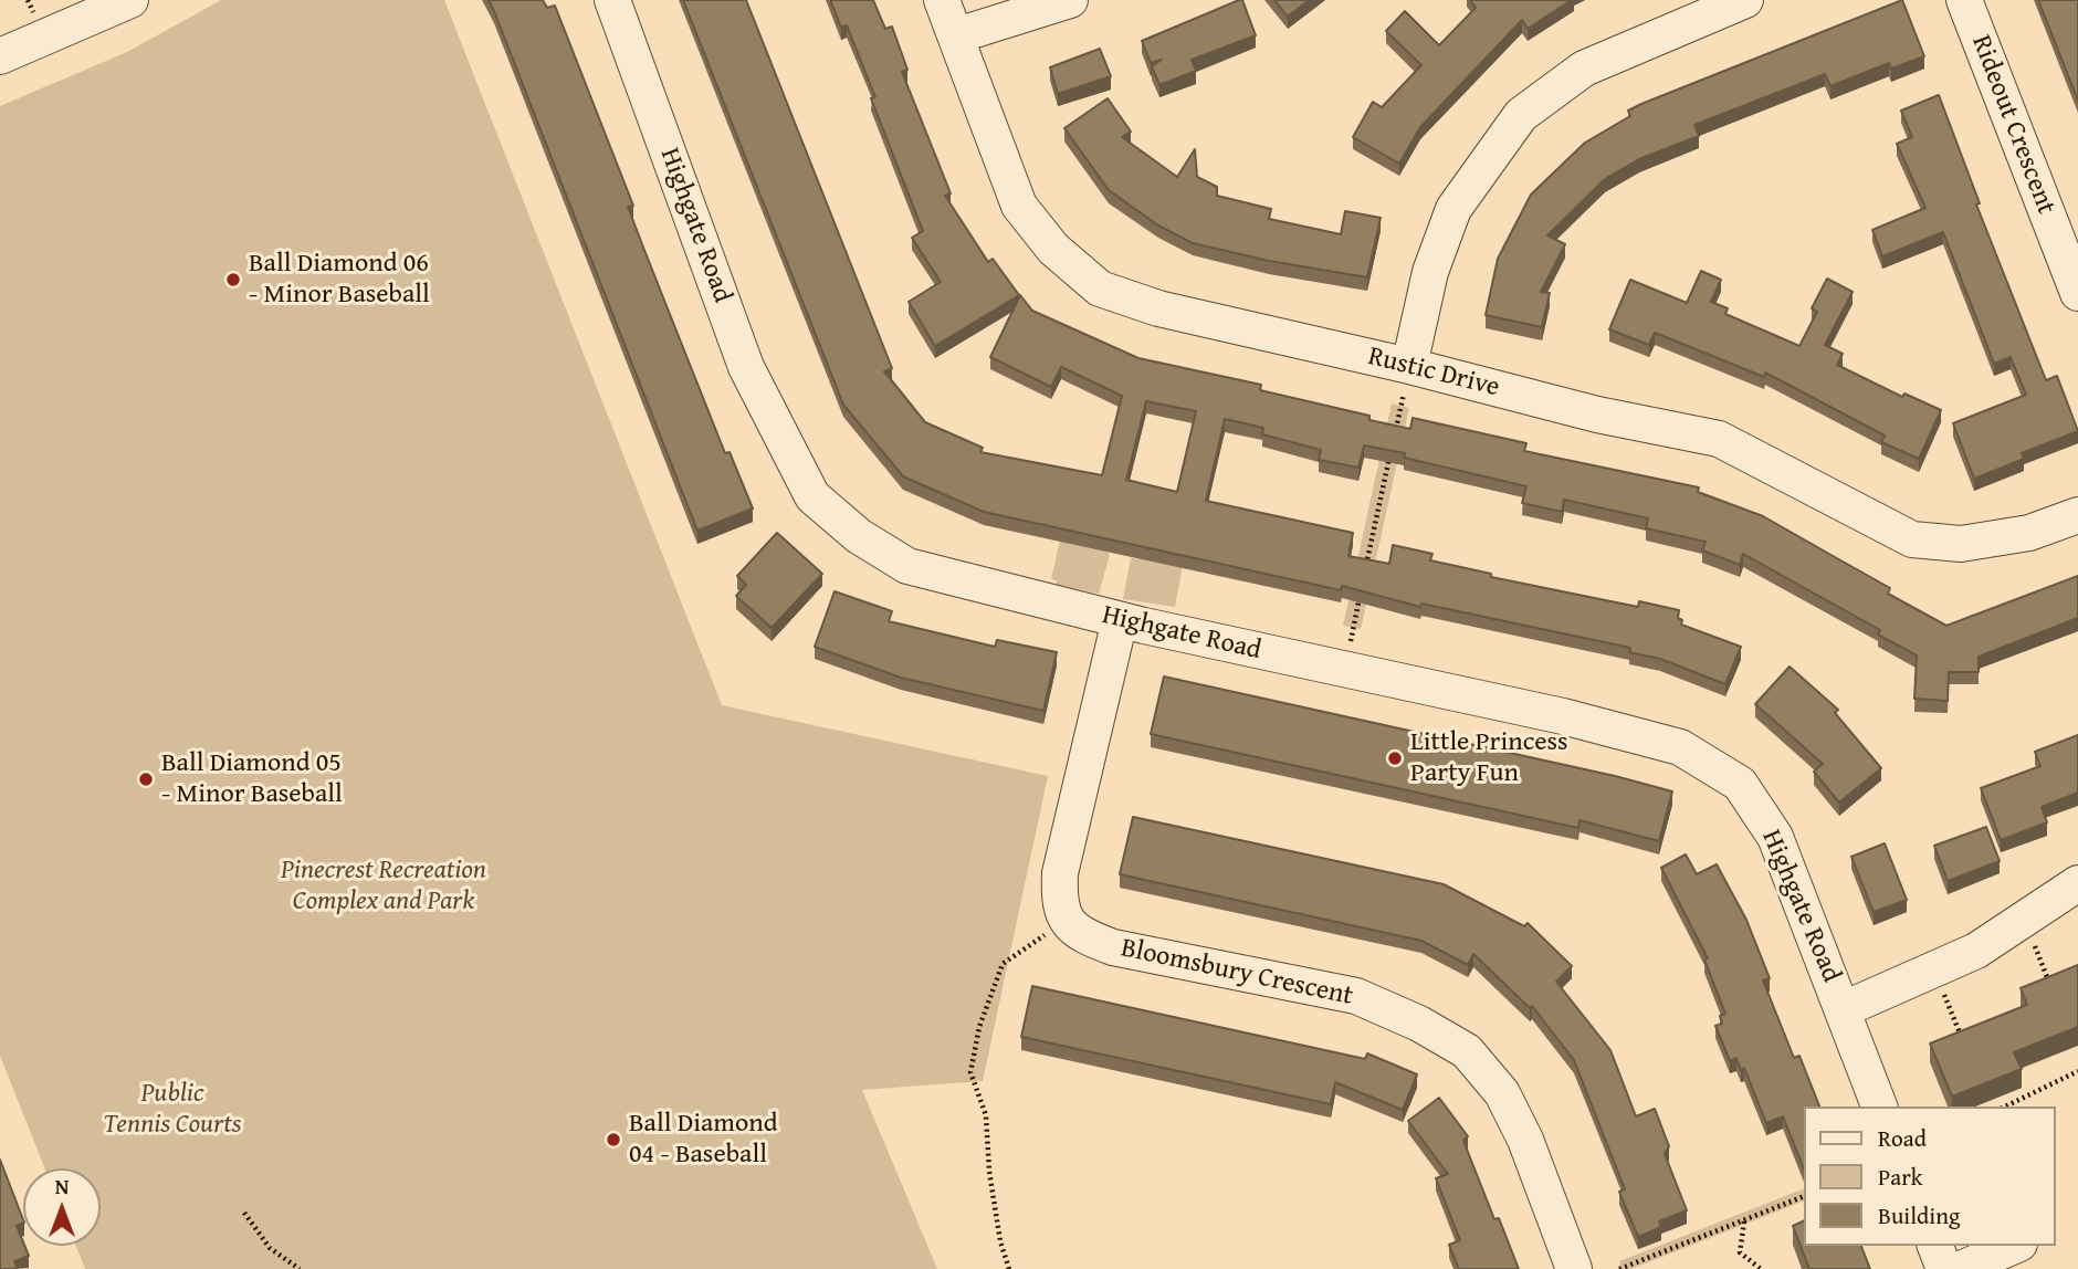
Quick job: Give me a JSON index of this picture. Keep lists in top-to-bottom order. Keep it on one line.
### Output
{"streets":{"street":["Rideout Crescent","Highgate Road","Rustic Drive","Bloomsbury Crescent"]},"crossings":[["Highgate Road","Bloomsbury Crescent"]],"parks":["Pinecrest Recreation Complex and Park","Public Tennis Courts"],"places":["Ball Diamond 06 - Minor Baseball","Little Princess Party Fun","Ball Diamond 05 - Minor Baseball","Ball Diamond 04 - Baseball"],"legend":["Road","Park","Building"],"north":"top"}
